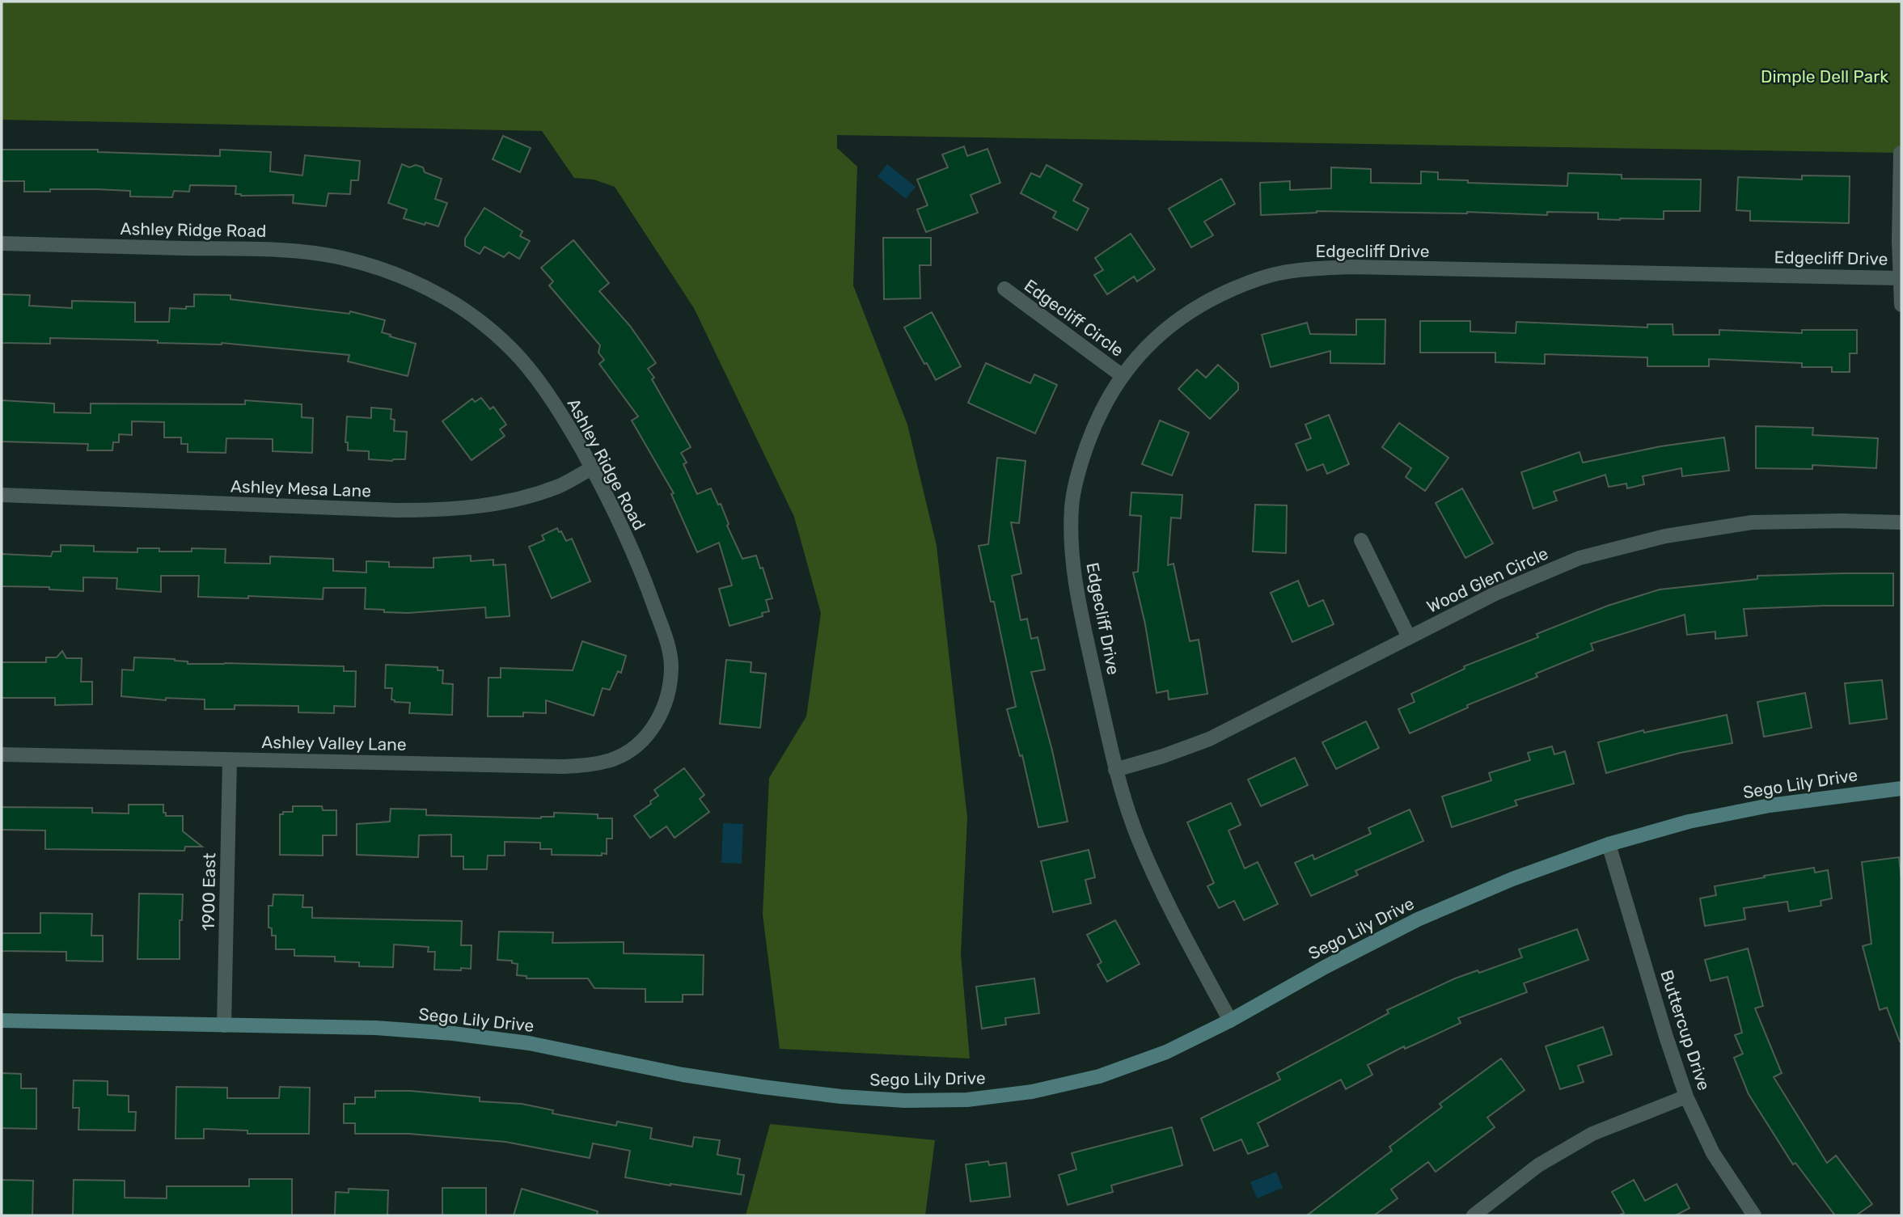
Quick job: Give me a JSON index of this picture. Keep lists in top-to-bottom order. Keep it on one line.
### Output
{"streets":{"street":["Ashley Ridge Road","Edgecliff Drive","Edgecliff Circle","Ashley Mesa Lane","Wood Glen Circle","Ashley Valley Lane","Sego Lily Drive","1900 East","Buttercup Drive"]},"crossings":[["Ashley Ridge Road","Ashley Mesa Lane"],["Ashley Ridge Road","Ashley Valley Lane"],["Edgecliff Drive","Edgecliff Circle"],["Edgecliff Drive","Wood Glen Circle"],["Edgecliff Drive","Sego Lily Drive"],["Ashley Valley Lane","1900 East"],["Sego Lily Drive","1900 East"],["Sego Lily Drive","Buttercup Drive"]],"parks":["Dimple Dell Park"]}
